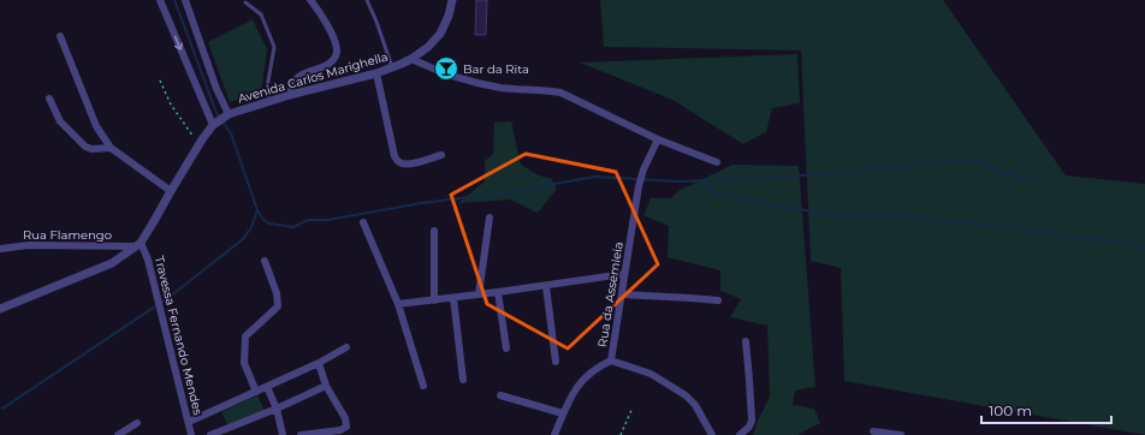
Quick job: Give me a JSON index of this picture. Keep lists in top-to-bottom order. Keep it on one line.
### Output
{"streets":{"street":["Avenida Carlos Marighella","Rua Flamengo","Rua da Assemleia","Travessa Fernando Mendes"]},"crossings":[["Rua Flamengo","Travessa Fernando Mendes"]],"places":{"bar":["Bar da Rita"]},"scale_bar":"100 m"}
